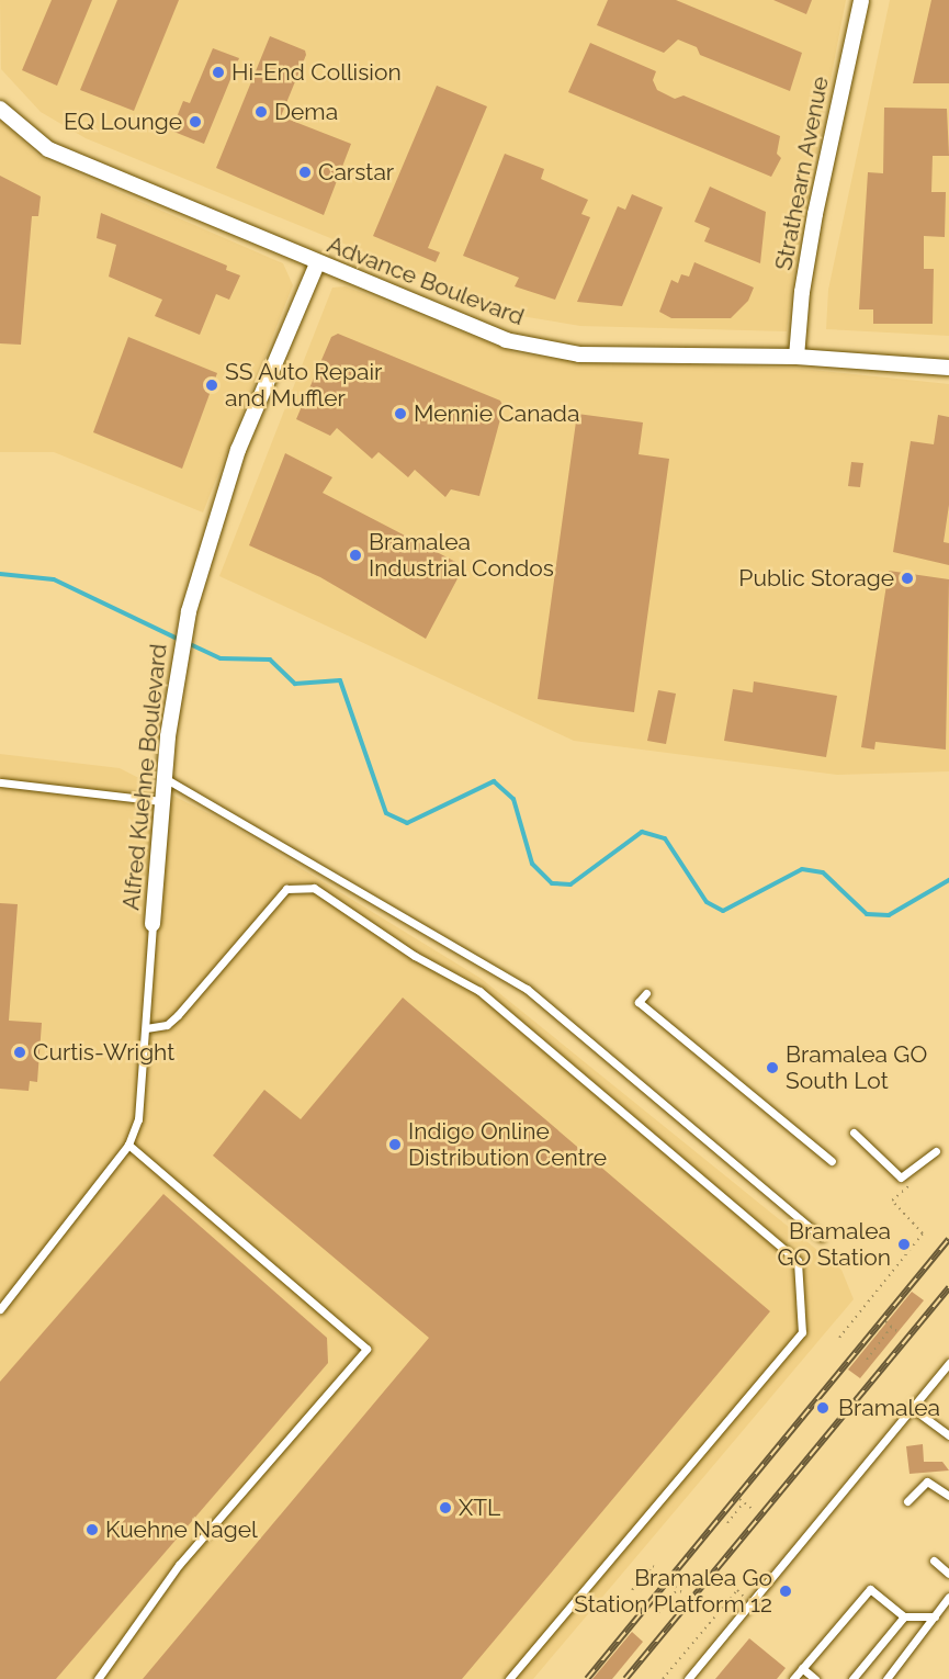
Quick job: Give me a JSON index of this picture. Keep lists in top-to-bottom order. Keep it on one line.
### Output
{"streets":{"street":["Strathearn Avenue","Advance Boulevard","Alfred Kuehne Boulevard"]},"crossings":[["Strathearn Avenue","Advance Boulevard"],["Advance Boulevard","Alfred Kuehne Boulevard"]],"places":["Hi-End Collision","Dema","EQ Lounge","Carstar","SS Auto Repair and Muffler","Mennie Canada","Bramalea Industrial Condos","Public Storage","Curtis-Wright","Bramalea GO South Lot","Indigo Online Distribution Centre","Bramalea GO Station","Bramalea","XTL","Kuehne Nagel","Bramalea Go Station Platform 12"]}
